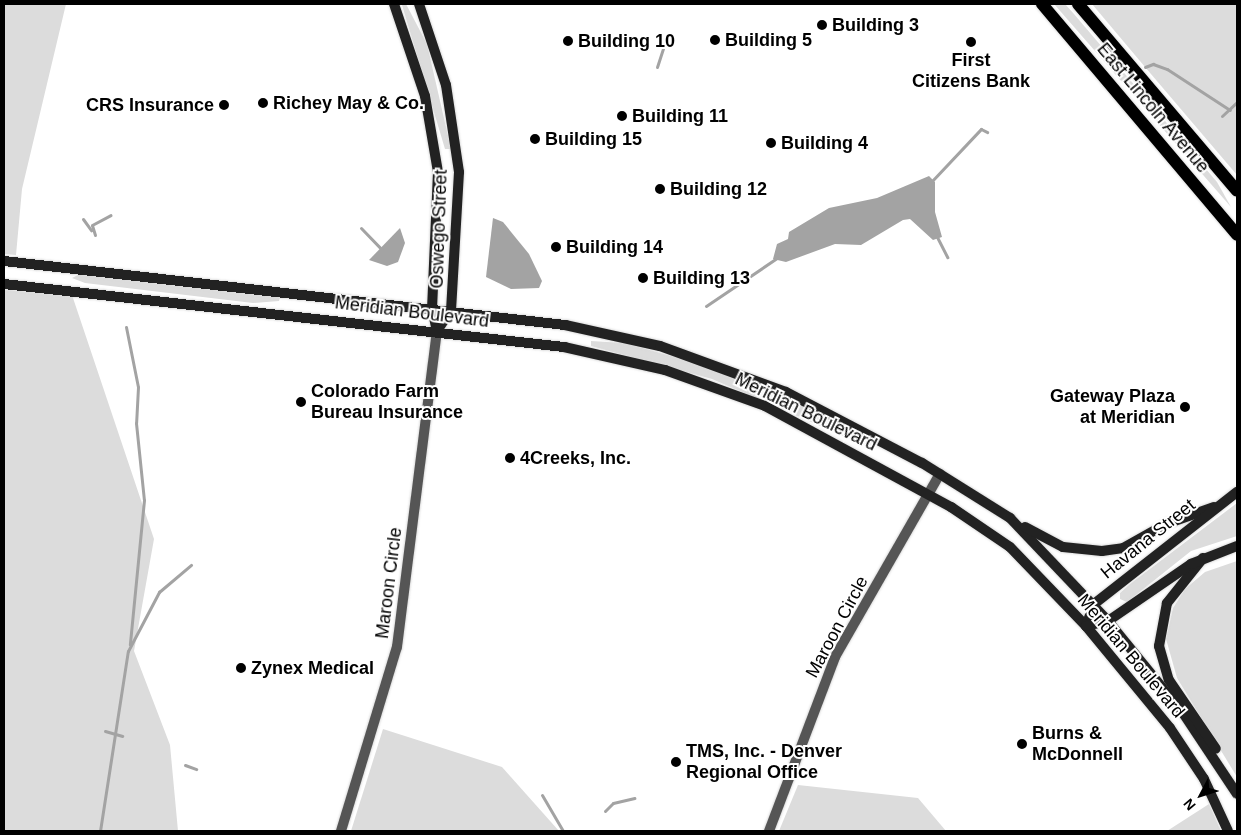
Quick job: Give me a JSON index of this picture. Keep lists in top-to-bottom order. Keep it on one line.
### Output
{"streets":{"main road":["East Lincoln Avenue","Oswego Street","Meridian Boulevard","Havana Street"],"street":["Maroon Circle"]},"crossings":[["Oswego Street","Meridian Boulevard"],["Oswego Street","Maroon Circle"],["Meridian Boulevard","Havana Street"],["Meridian Boulevard","Maroon Circle"]],"places":["Building 3","Building 5","Building 10","First Citizens Bank","Richey May & Co.","CRS Insurance","Building 11","Building 15","Building 4","Building 12","Building 14","Building 13","Colorado Farm Bureau Insurance","Gateway Plaza at Meridian","4Creeks, Inc.","Zynex Medical","Burns & McDonnell","TMS, Inc. - Denver Regional Office"],"north":"bottom left"}
